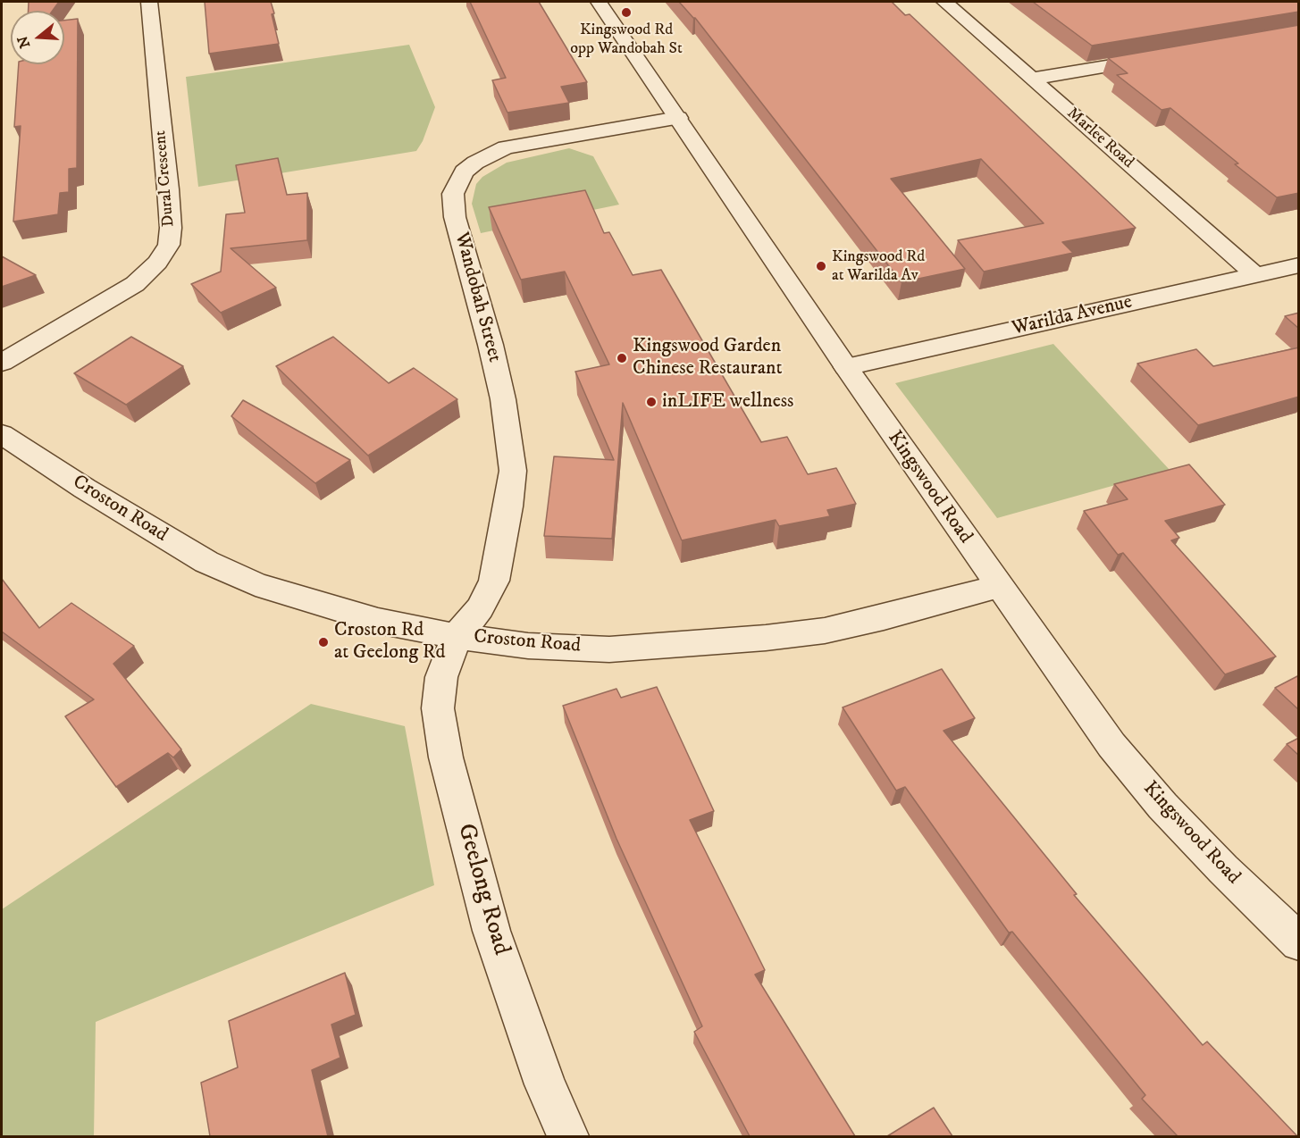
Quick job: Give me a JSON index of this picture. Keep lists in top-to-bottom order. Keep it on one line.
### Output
{"streets":{"street":["Marlee Road","Dural Crescent","Wandobah Street","Warilda Avenue","Kingswood Road","Croston Road","Geelong Road"]},"crossings":[["Marlee Road","Warilda Avenue"],["Wandobah Street","Kingswood Road"],["Wandobah Street","Croston Road"],["Wandobah Street","Geelong Road"],["Warilda Avenue","Kingswood Road"],["Kingswood Road","Croston Road"],["Croston Road","Geelong Road"]],"places":["Kingswood Rd opp Wandobah St","Kingswood Rd at Warilda Av","Kingswood Garden Chinese Restaurant","inLIFE wellness","Croston Rd at Geelong Rd"],"north":"left"}
